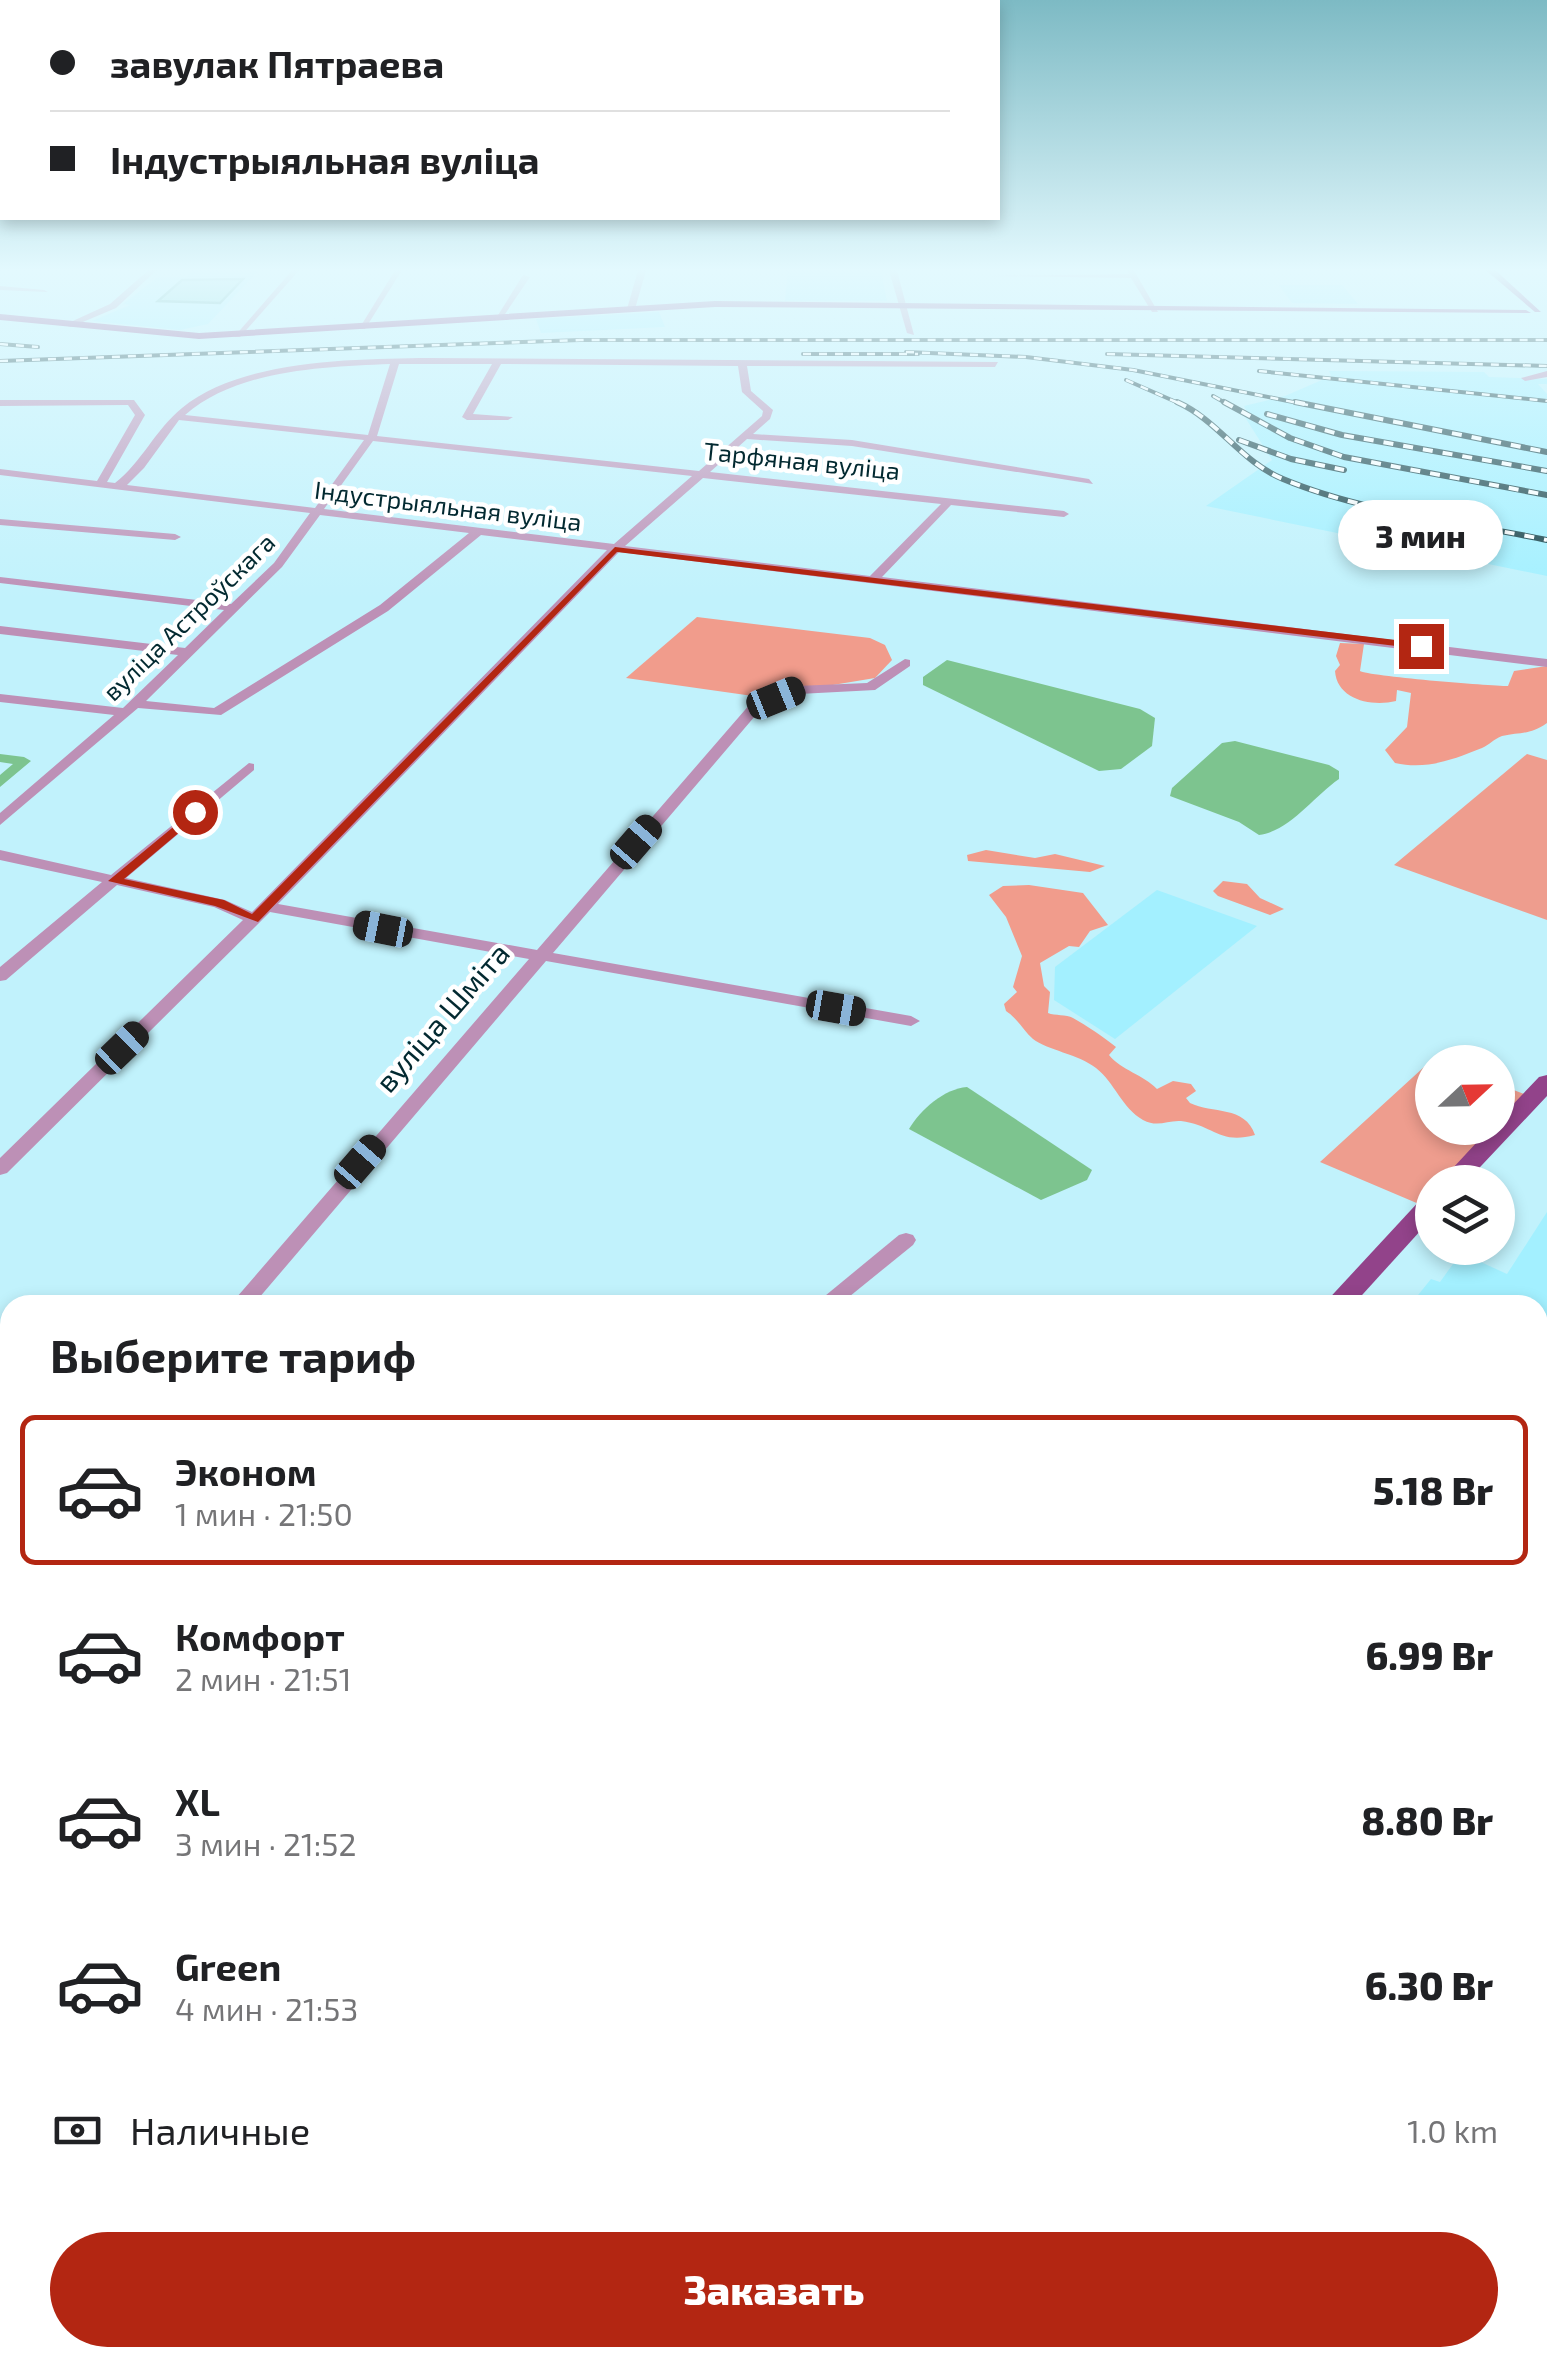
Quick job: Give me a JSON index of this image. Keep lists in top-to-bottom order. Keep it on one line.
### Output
{"streets":{"street":["Тарфяная вуліца","Індустрыяльная вуліца","вуліца Астроўскага","вуліца Шміта"]},"crossings":[["Тарфяная вуліца","вуліца Астроўскага"],["Індустрыяльная вуліца","вуліца Астроўскага"]],"north":"right","page":{"banner":["завулак Пятраева","Індустрыяльная вуліца"],"bubble":"3 мин","heading":"Выберите тариф","list":[{"name":"Эконом","note":"1 мин · 21:50","value":"5.18 Br"},{"name":"Комфорт","note":"2 мин · 21:51","value":"6.99 Br"},{"name":"XL","note":"3 мин · 21:52","value":"8.80 Br"},{"name":"Green","note":"4 мин · 21:53","value":"6.30 Br"}],"pay":["Наличные","1.0 km"],"buttons":"Заказать"}}
